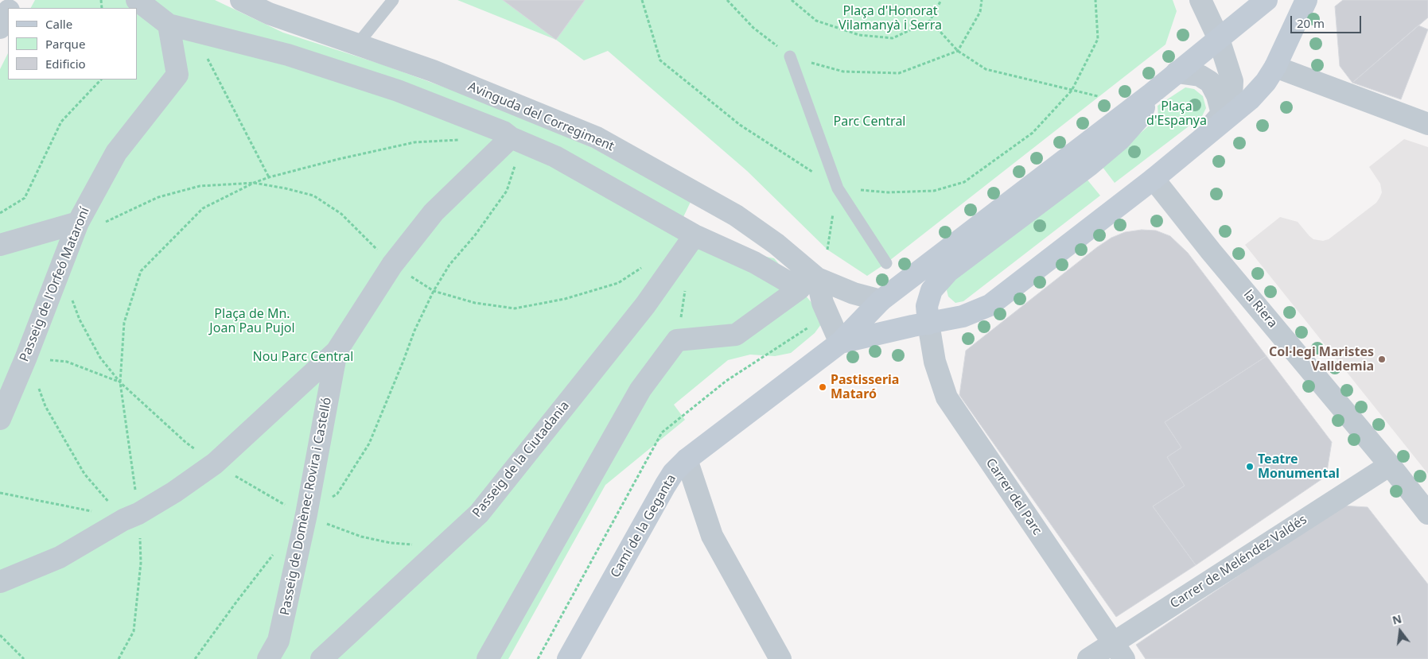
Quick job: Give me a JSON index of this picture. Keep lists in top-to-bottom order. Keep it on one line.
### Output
{"streets":{"street":["Avinguda del Corregiment","Passeig de l'Orfeó Mataroní","la Riera","Passeig de la Ciutadania","Carrer del Parc","Passeig de Domènec Rovira i Castelló","Camí de la Geganta","Carrer de Meléndez Valdés"]},"crossings":[["la Riera","Carrer de Meléndez Valdés"],["Carrer del Parc","Carrer de Meléndez Valdés"]],"parks":["Plaça d'Honorat Vilamanyà i Serra","Plaça d'Espanya","Parc Central","Plaça de Mn. Joan Pau Pujol","Nou Parc Central"],"places":["Col·legi Maristes Valldemia","Pastisseria Mataró","Teatre Monumental"],"legend":["Calle","Parque","Edificio"],"scale_bar":"20 m","north":"top"}
